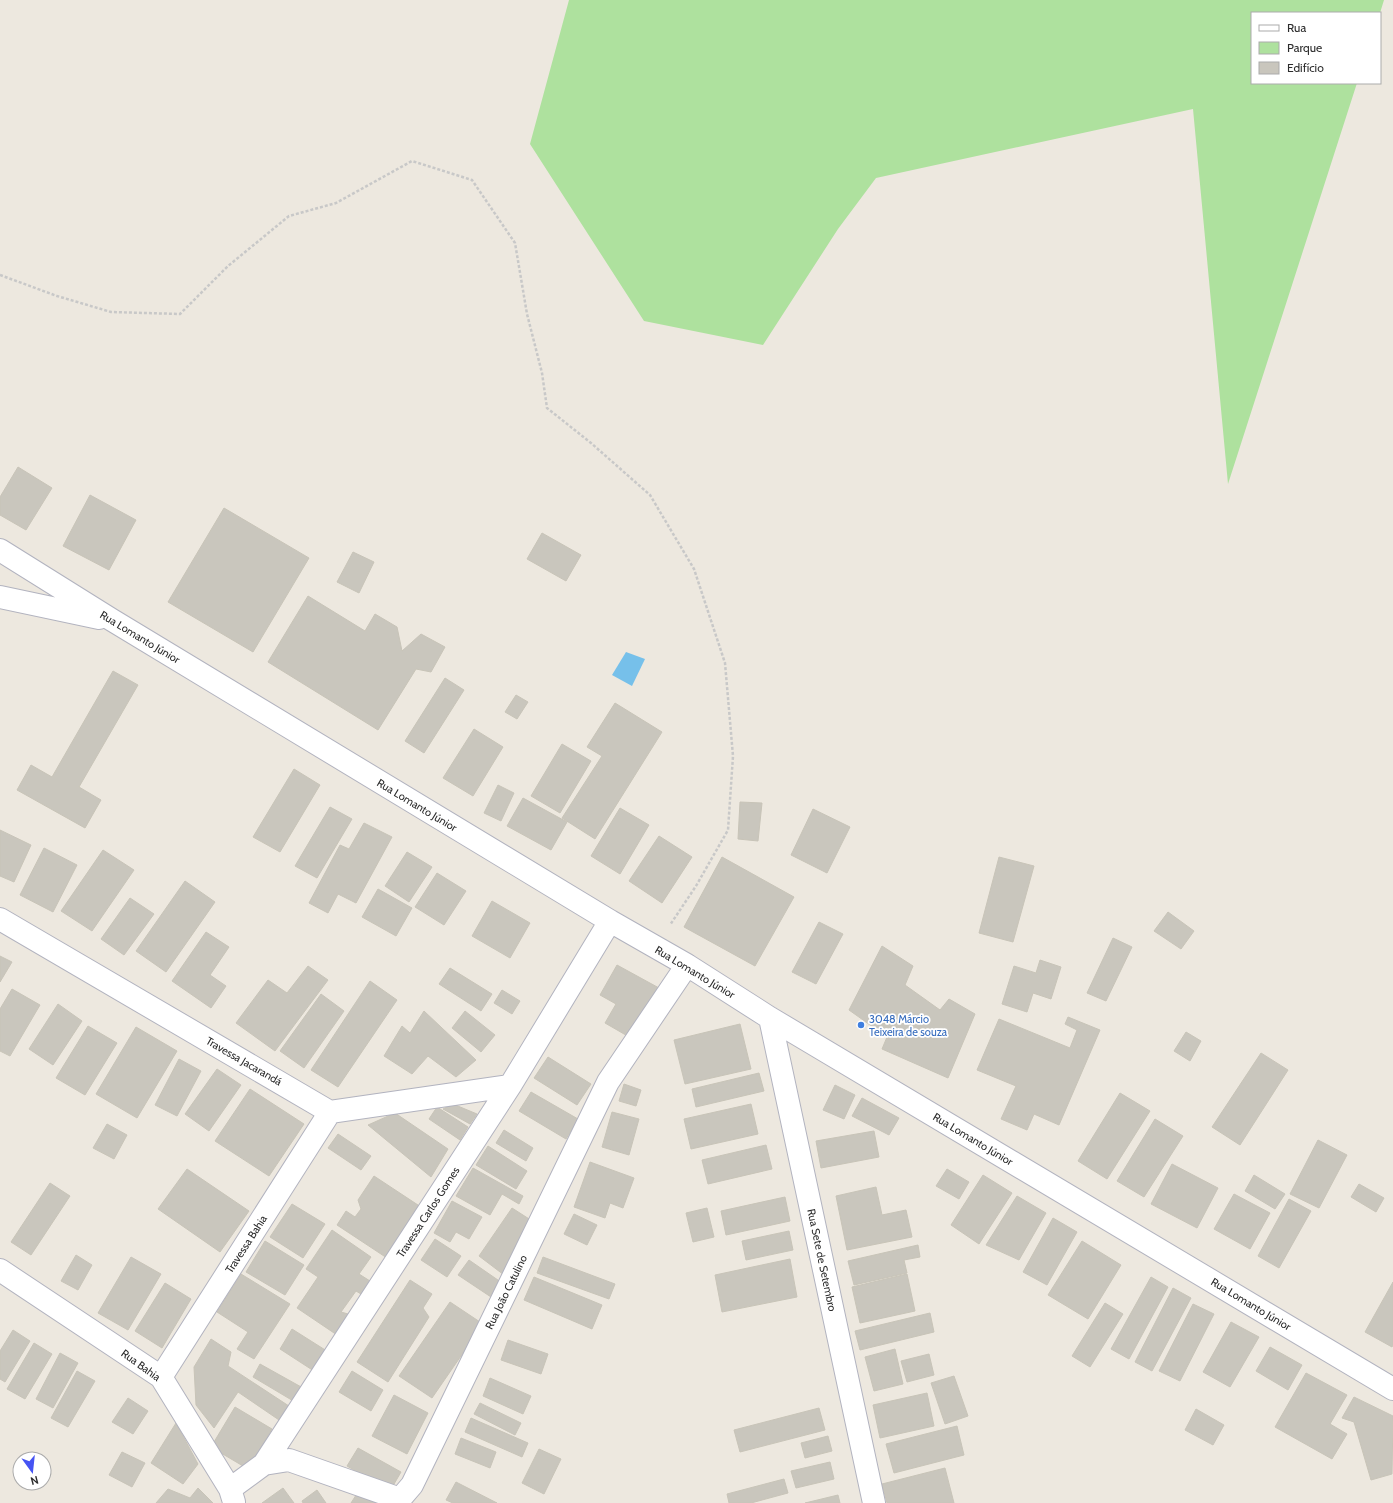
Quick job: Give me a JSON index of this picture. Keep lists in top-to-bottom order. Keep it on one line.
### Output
{"streets":{"street":["Rua Lomanto Júnior","Travessa Jacarandá","Travessa Carlos Gomes","Travessa Bahia","Rua Sete de Setembro","Rua João Catulino","Rua Bahia"]},"crossings":[["Rua Lomanto Júnior","Travessa Carlos Gomes"],["Rua Lomanto Júnior","Rua Sete de Setembro"],["Rua Lomanto Júnior","Rua João Catulino"],["Travessa Jacarandá","Travessa Bahia"],["Travessa Carlos Gomes","Rua João Catulino"],["Travessa Carlos Gomes","Rua Bahia"],["Travessa Bahia","Rua Bahia"]],"places":["3048 Márcio Teixeira de souza"],"legend":["Rua","Parque","Edifício"],"north":"bottom"}
